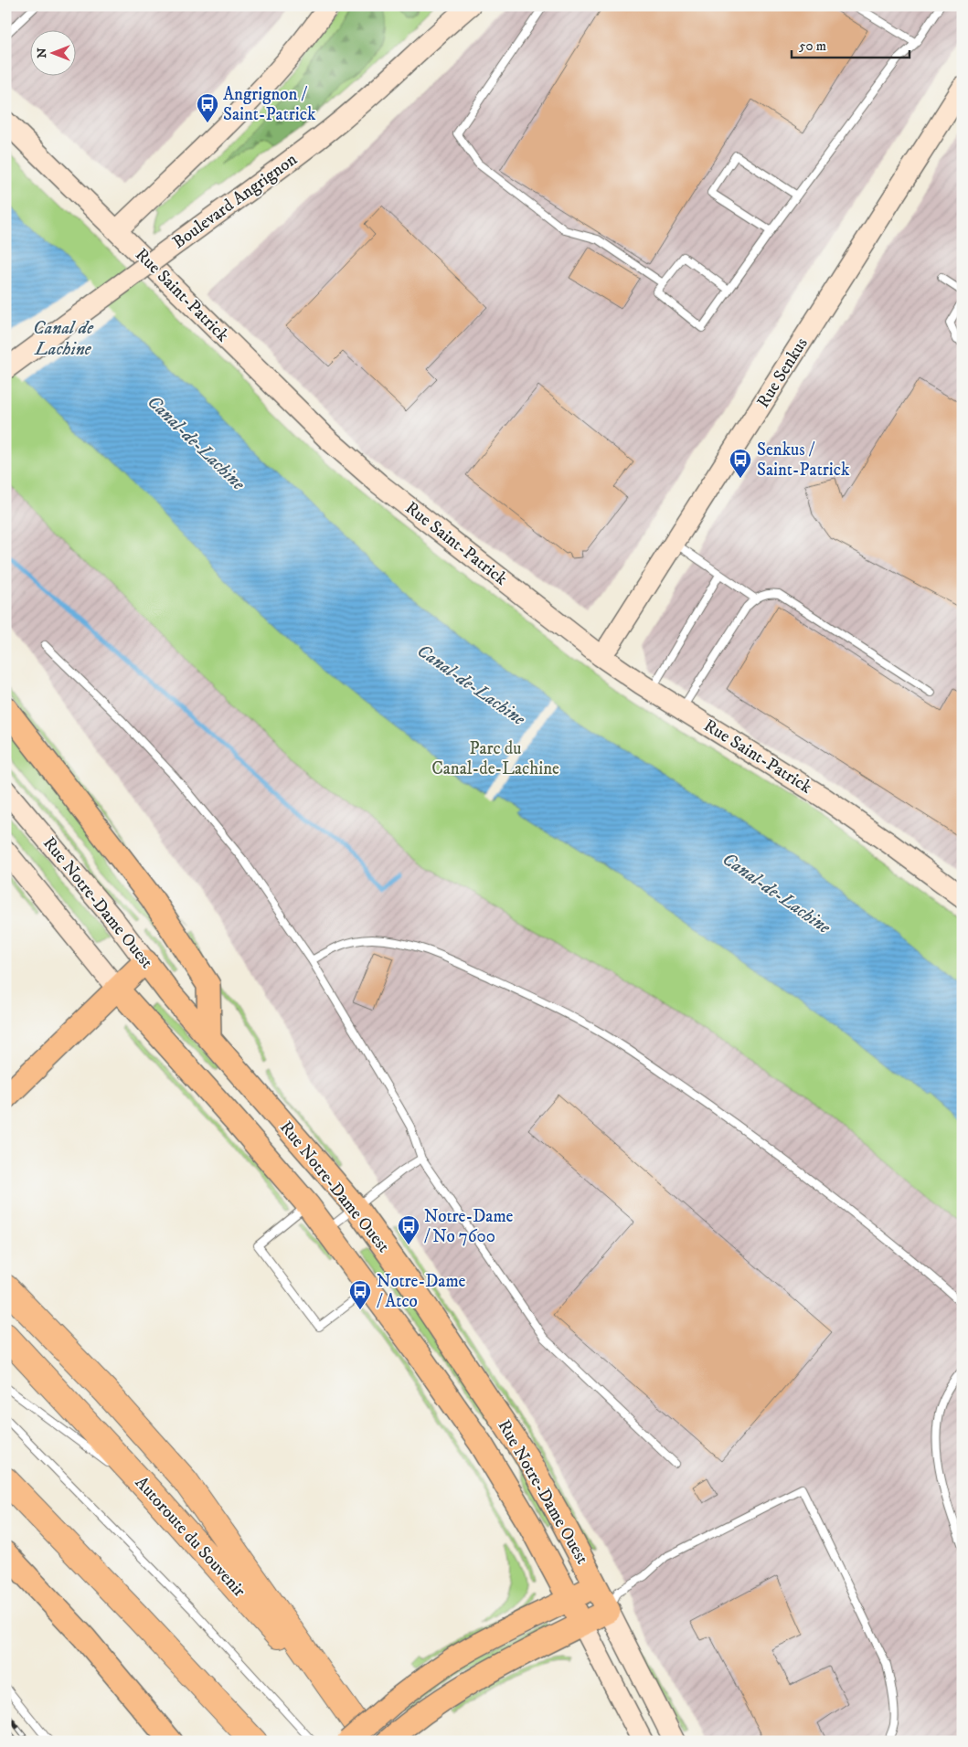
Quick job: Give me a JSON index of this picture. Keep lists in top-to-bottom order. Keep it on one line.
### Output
{"streets":{"highway":["Autoroute du Souvenir"],"main road":["Boulevard Angrignon","Rue Saint-Patrick","Rue Senkus","Rue Notre-Dame Ouest"]},"crossings":[["Rue Saint-Patrick","Rue Senkus"]],"water":["Canal de Lachine","Canal-de-Lachine"],"parks":["Parc du Canal-de-Lachine"],"places":{"bus stop":["Angrignon / Saint-Patrick","Senkus / Saint-Patrick","Notre-Dame / No 7600","Notre-Dame / Atco"]},"scale_bar":"50 m","north":"left"}
